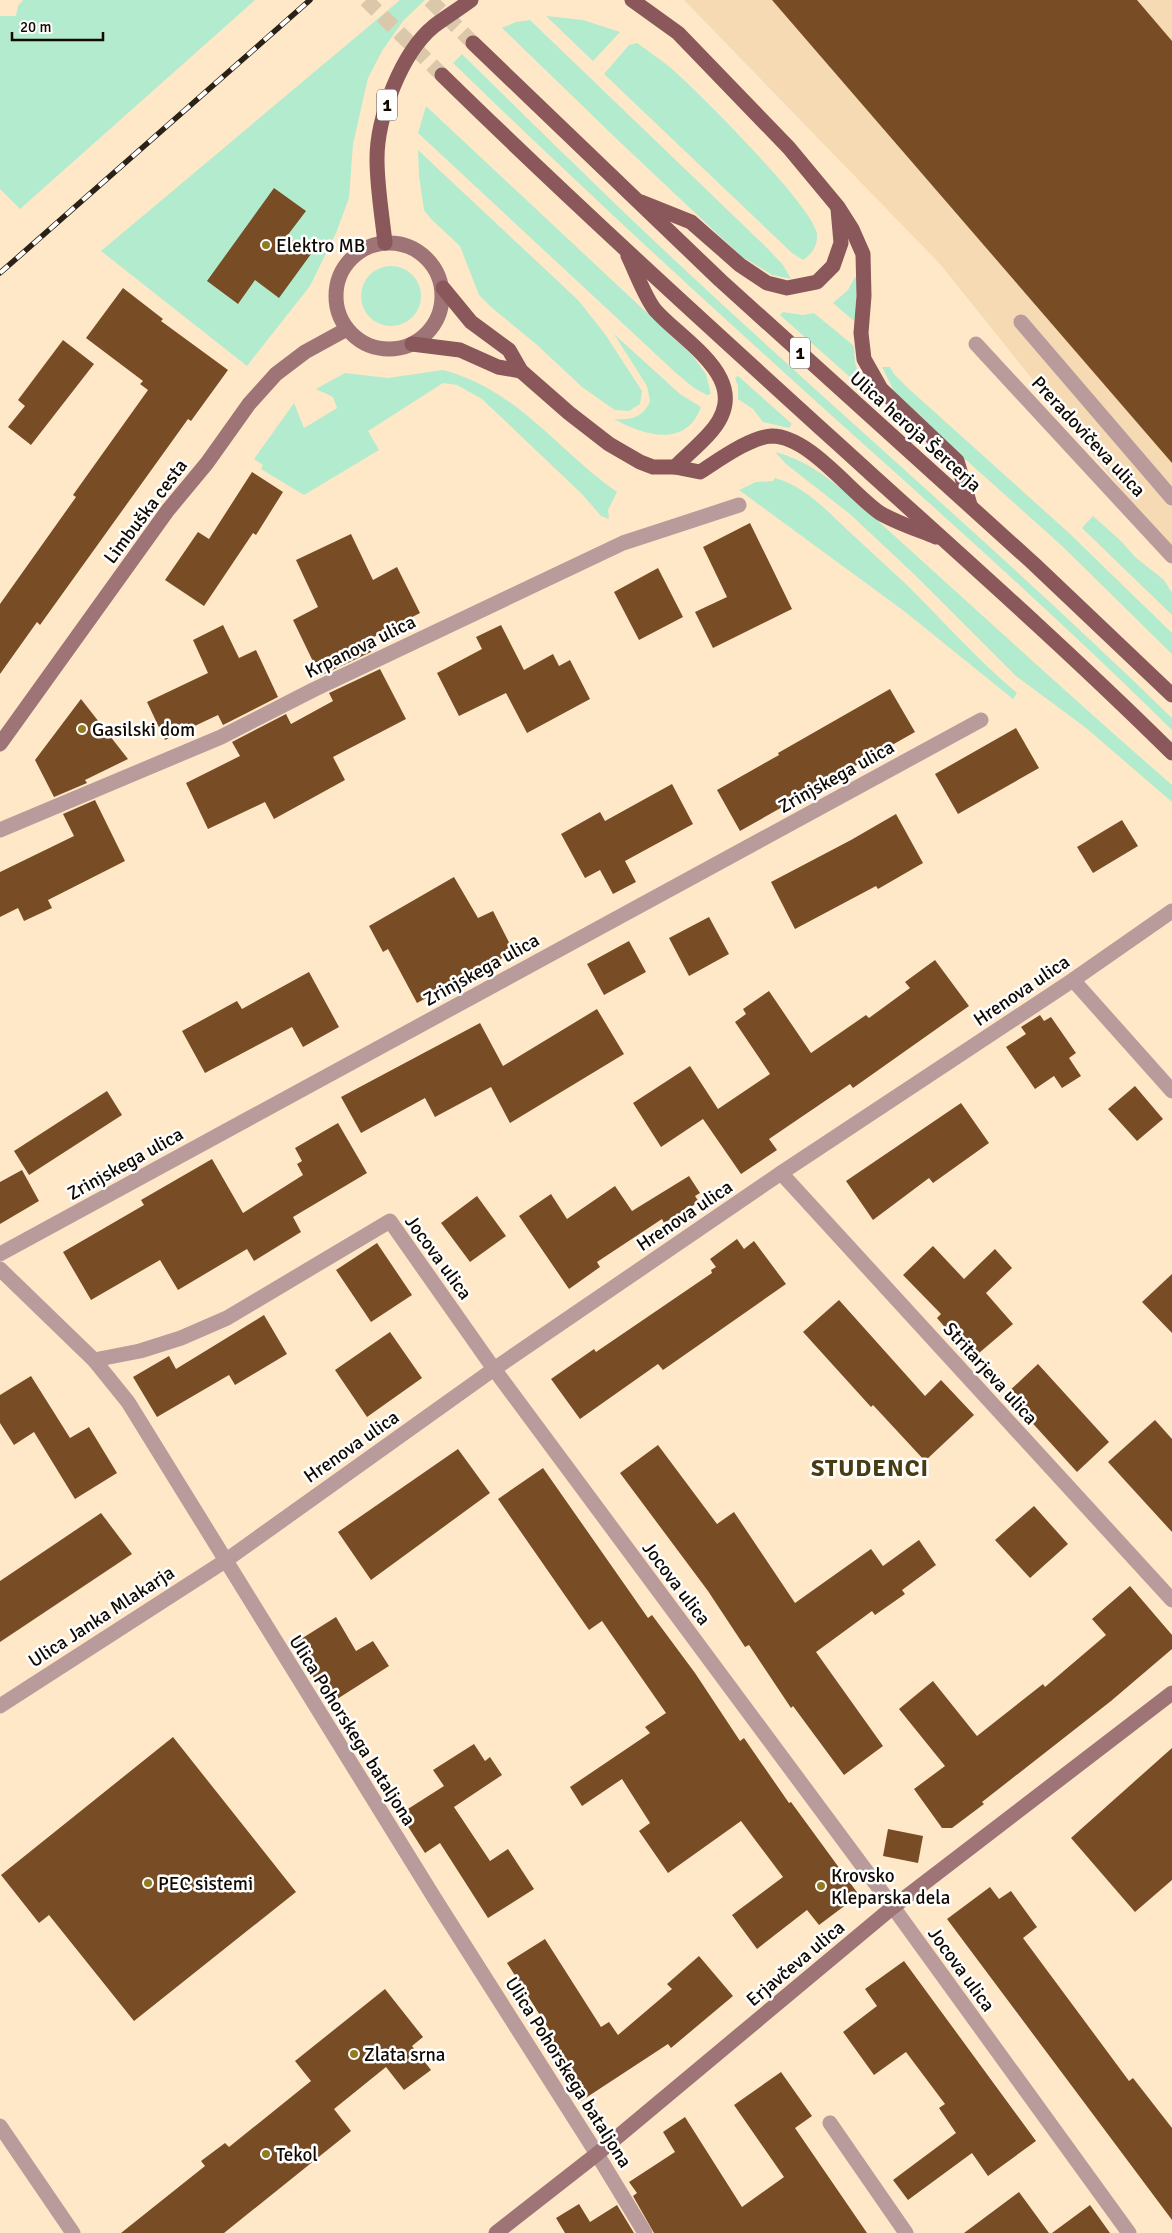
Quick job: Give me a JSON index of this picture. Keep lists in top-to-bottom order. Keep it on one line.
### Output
{"streets":{"main road":["1","Ulica heroja Šercerja","Limbuška cesta","Erjavčeva ulica"],"street":["Preradovičeva ulica","Krpanova ulica","Zrinjskega ulica","Hrenova ulica","Jocova ulica","Stritarjeva ulica","Ulica Janka Mlakarja","Ulica Pohorskega bataljona"]},"crossings":[["1","Ulica heroja Šercerja"],["1","Limbuška cesta"],["Hrenova ulica","Jocova ulica"],["Hrenova ulica","Stritarjeva ulica"],["Hrenova ulica","Ulica Janka Mlakarja"],["Hrenova ulica","Ulica Pohorskega bataljona"],["Jocova ulica","Ulica Pohorskega bataljona"],["Jocova ulica","Erjavčeva ulica"],["Ulica Janka Mlakarja","Ulica Pohorskega bataljona"],["Ulica Pohorskega bataljona","Erjavčeva ulica"]],"districts":["STUDENCI"],"places":["Elektro MB","Gasilski dom","PEC sistemi","Krovsko Kleparska dela","Zlata srna","Tekol"],"scale_bar":"20 m"}
